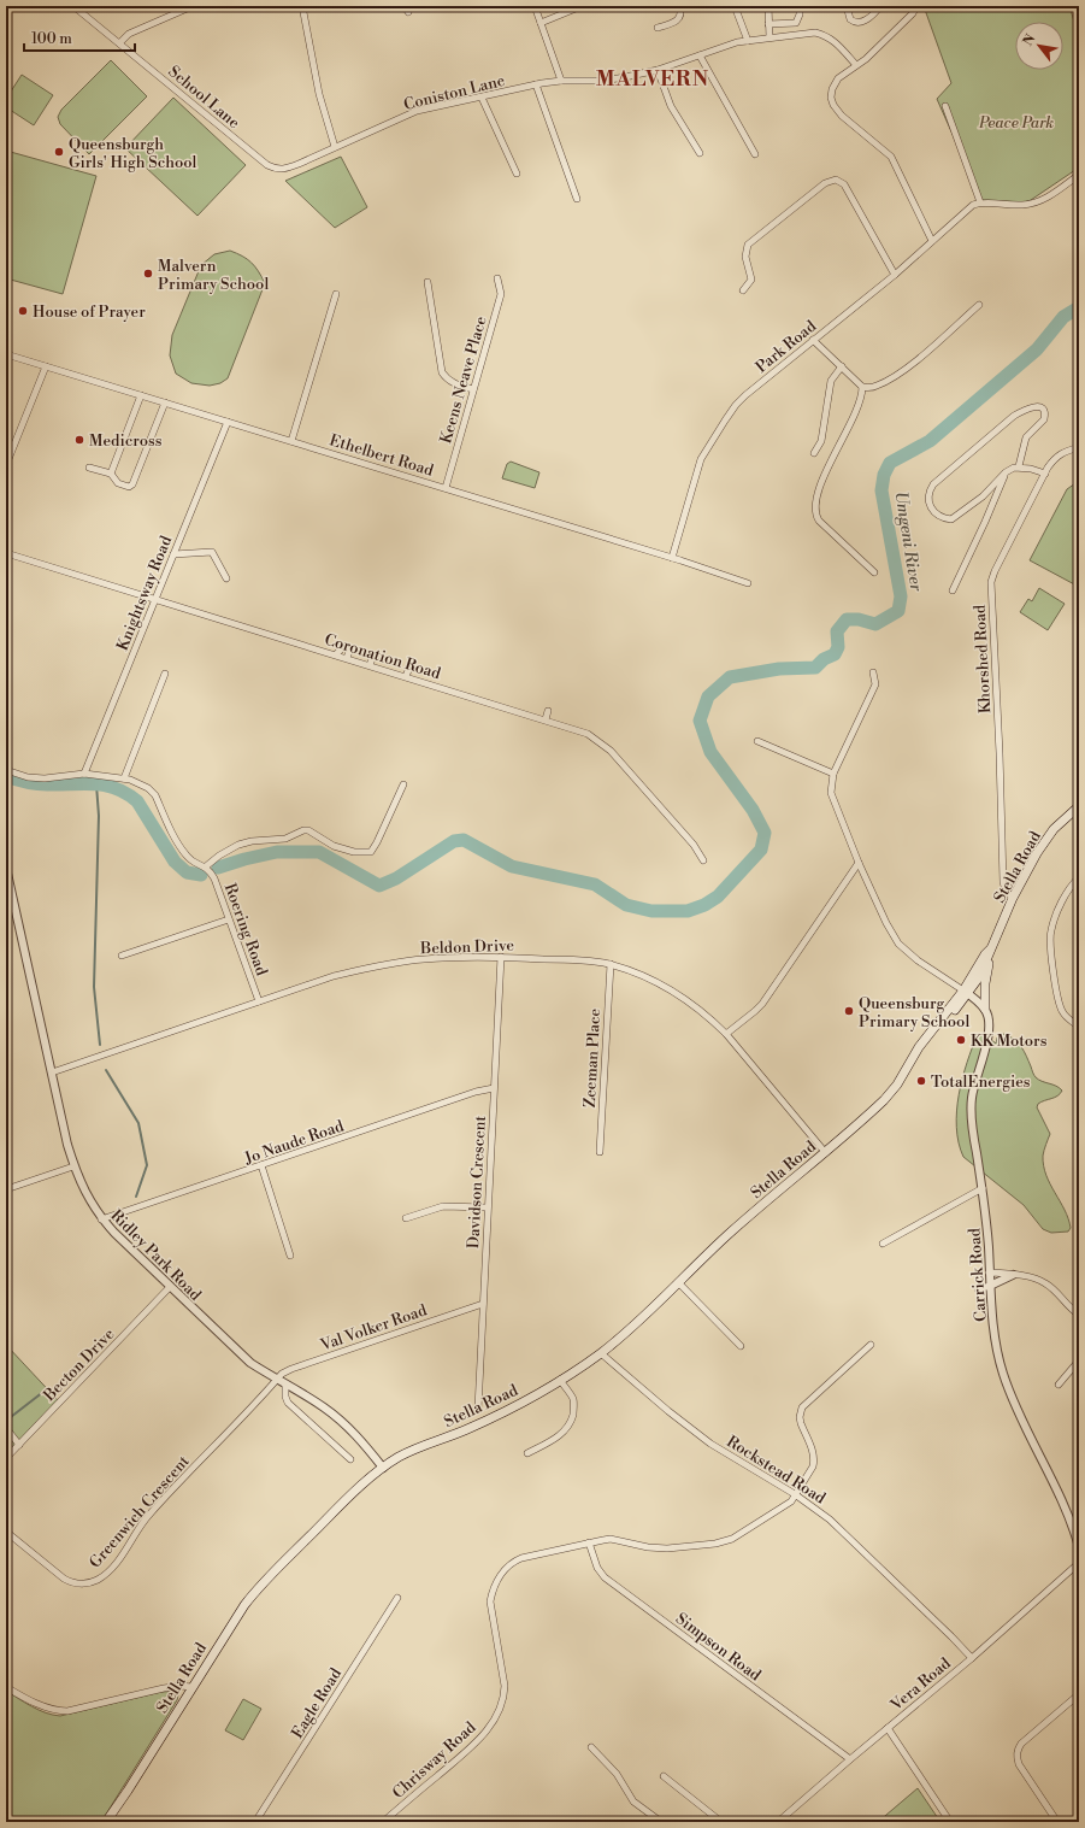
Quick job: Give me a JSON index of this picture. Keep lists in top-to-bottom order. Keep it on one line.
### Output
{"streets":{"main road":["Stella Road"],"street":["Coniston Lane","School Lane","Park Road","Keens Neave Place","Ethelbert Road","Knightsway Road","Coronation Road","Khorshed Road","Roering Road","Beldon Drive","Zeeman Place","Jo Naude Road","Davidson Crescent","Ridley Park Road","Carrick Road","Val Volker Road","Becton Drive","Rockstead Road","Greenwich Crescent","Simpson Road","Vera Road","Eagle Road","Chrisway Road"]},"crossings":[["Coniston Lane","School Lane"],["Park Road","Ethelbert Road"],["Keens Neave Place","Ethelbert Road"],["Ethelbert Road","Knightsway Road"],["Knightsway Road","Coronation Road"],["Khorshed Road","Stella Road"],["Stella Road","Beldon Drive"],["Stella Road","Ridley Park Road"],["Stella Road","Rockstead Road"],["Roering Road","Beldon Drive"],["Beldon Drive","Zeeman Place"],["Beldon Drive","Davidson Crescent"],["Beldon Drive","Ridley Park Road"],["Jo Naude Road","Davidson Crescent"],["Jo Naude Road","Ridley Park Road"],["Davidson Crescent","Val Volker Road"],["Ridley Park Road","Val Volker Road"],["Ridley Park Road","Becton Drive"],["Ridley Park Road","Greenwich Crescent"],["Val Volker Road","Greenwich Crescent"],["Rockstead Road","Vera Road"],["Rockstead Road","Chrisway Road"],["Simpson Road","Vera Road"],["Simpson Road","Chrisway Road"]],"districts":["MALVERN"],"water":["Umgeni River"],"parks":["Peace Park"],"places":["Queensburgh Girls' High School","Malvern Primary School","House of Prayer","Medicross","Queensburg Primary School","KK Motors","TotalEnergies"],"scale_bar":"100 m","north":"top left"}
